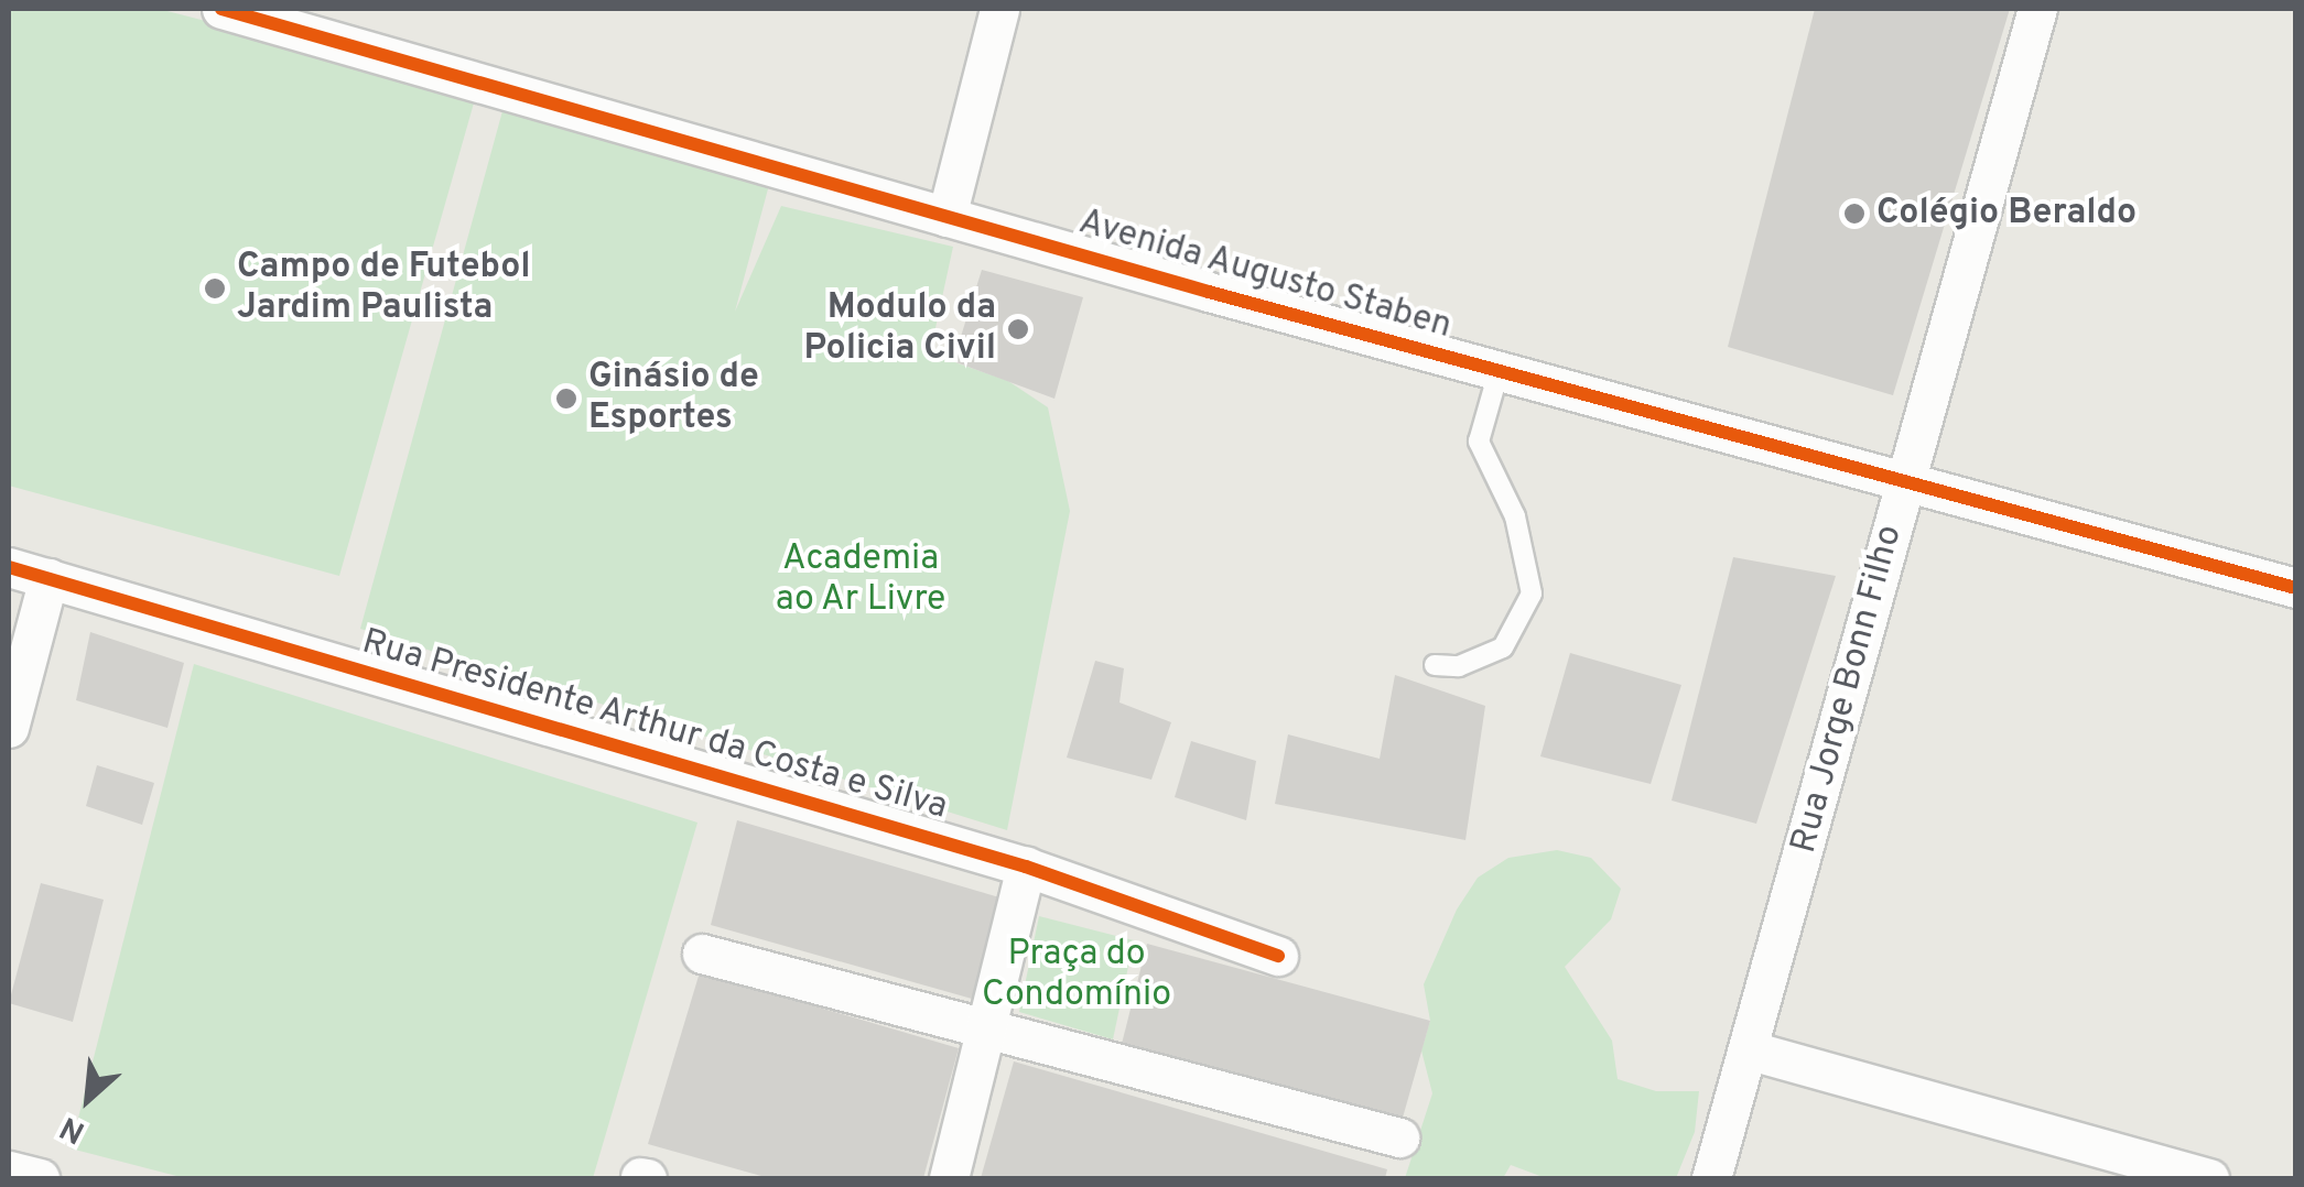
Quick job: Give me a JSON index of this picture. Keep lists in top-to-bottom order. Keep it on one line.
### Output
{"streets":{"street":["Avenida Augusto Staben","Rua Jorge Bonn Filho","Rua Presidente Arthur da Costa e Silva"]},"crossings":[["Avenida Augusto Staben","Rua Jorge Bonn Filho"]],"parks":["Academia ao Ar Livre","Praça do Condomínio"],"places":["Colégio Beraldo","Campo de Futebol Jardim Paulista","Modulo da Policia Civil","Ginásio de Esportes"],"north":"bottom left"}
